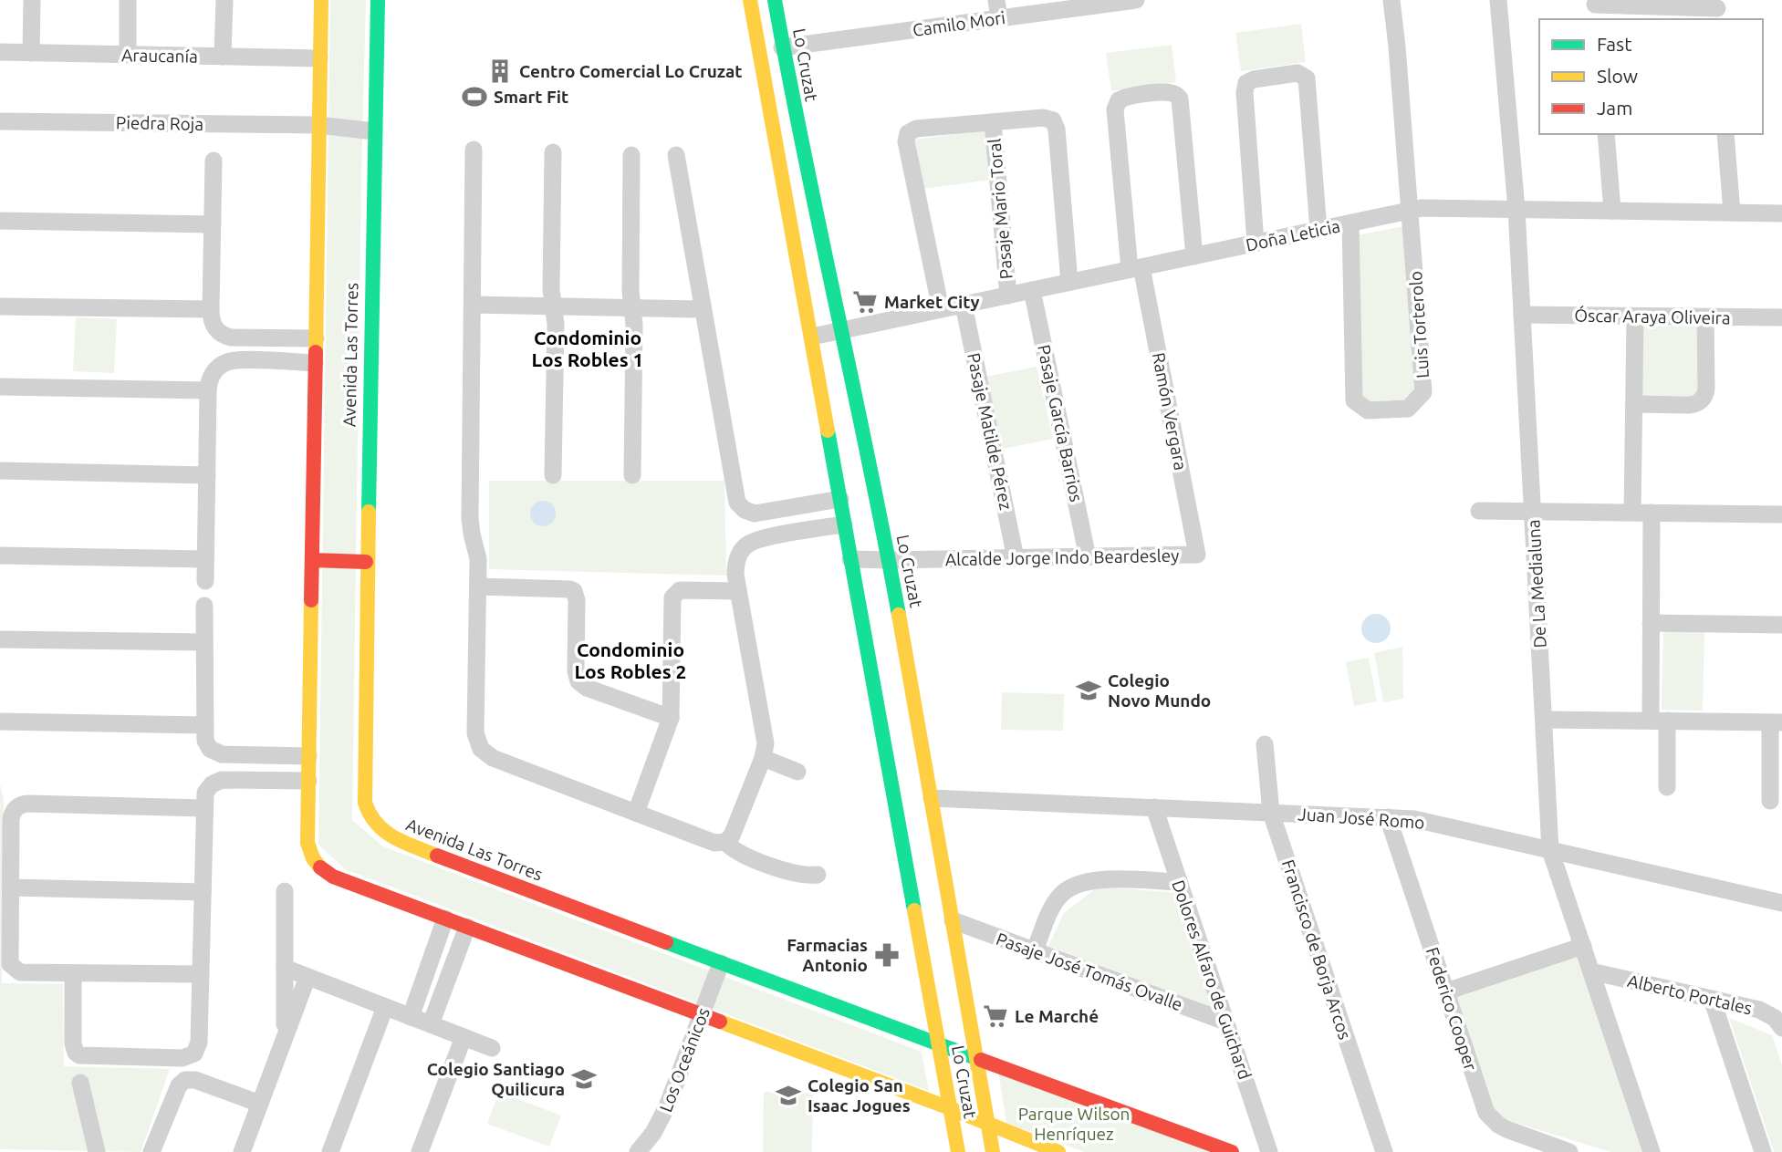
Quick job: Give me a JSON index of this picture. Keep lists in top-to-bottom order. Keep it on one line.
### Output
{"streets":{"street":["Camilo Mori","Araucanía","Lo Cruzat","Piedra Roja","Pasaje Mario Toral","Doña Leticia","Óscar Araya Oliveira","Luis Torterolo","Avenida Las Torres","Ramón Vergara","Pasaje García Barrios","Pasaje Matilde Pérez","Alcalde Jorge Indo Beardesley","De La Medialuna","Juan José Romo","Francisco de Borja Arcos","Pasaje José Tomás Ovalle","Dolores Alfaro de Guichard","Alberto Portales","Federico Cooper","Los Oceánicos"]},"crossings":[["Camilo Mori","Lo Cruzat"],["Araucanía","Avenida Las Torres"],["Lo Cruzat","Doña Leticia"],["Lo Cruzat","Avenida Las Torres"],["Lo Cruzat","Alcalde Jorge Indo Beardesley"],["Lo Cruzat","Juan José Romo"],["Lo Cruzat","Pasaje José Tomás Ovalle"],["Piedra Roja","Avenida Las Torres"],["Pasaje Mario Toral","Doña Leticia"],["Doña Leticia","Luis Torterolo"],["Doña Leticia","Ramón Vergara"],["Doña Leticia","Pasaje García Barrios"],["Doña Leticia","Pasaje Matilde Pérez"],["Doña Leticia","De La Medialuna"],["Óscar Araya Oliveira","De La Medialuna"],["Avenida Las Torres","Los Oceánicos"],["Ramón Vergara","Alcalde Jorge Indo Beardesley"],["Pasaje García Barrios","Alcalde Jorge Indo Beardesley"],["Pasaje Matilde Pérez","Alcalde Jorge Indo Beardesley"],["De La Medialuna","Juan José Romo"],["De La Medialuna","Alberto Portales"],["Juan José Romo","Francisco de Borja Arcos"],["Juan José Romo","Dolores Alfaro de Guichard"],["Juan José Romo","Federico Cooper"],["Pasaje José Tomás Ovalle","Dolores Alfaro de Guichard"]],"districts":["Condominio Los Robles 1","Condominio Los Robles 2"],"parks":["Parque Wilson Henríquez"],"places":{"building":["Centro Comercial Lo Cruzat"],"sports":["Smart Fit"],"supermarket":["Market City","Le Marché"],"school or university":["Colegio Novo Mundo","Colegio Santiago Quilicura","Colegio San Isaac Jogues"],"pharmacy":["Farmacias Antonio"]},"legend":["Fast","Slow","Jam"]}
